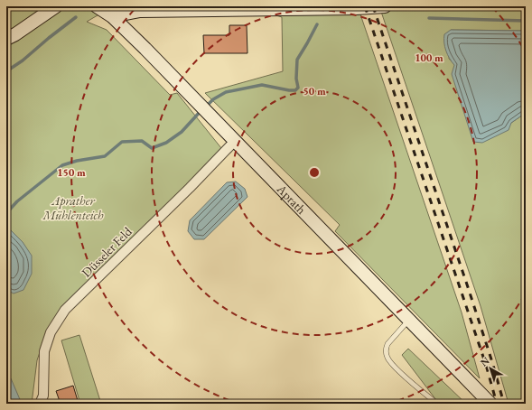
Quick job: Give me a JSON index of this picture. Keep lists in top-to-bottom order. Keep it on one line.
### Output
{"streets":{"main road":["Aprath"],"street":["Düsseler Feld"]},"crossings":[["Aprath","Düsseler Feld"]],"parks":["Aprather Mühlenteich"],"north":"top left","rings":["100 m","50 m","150 m"]}
